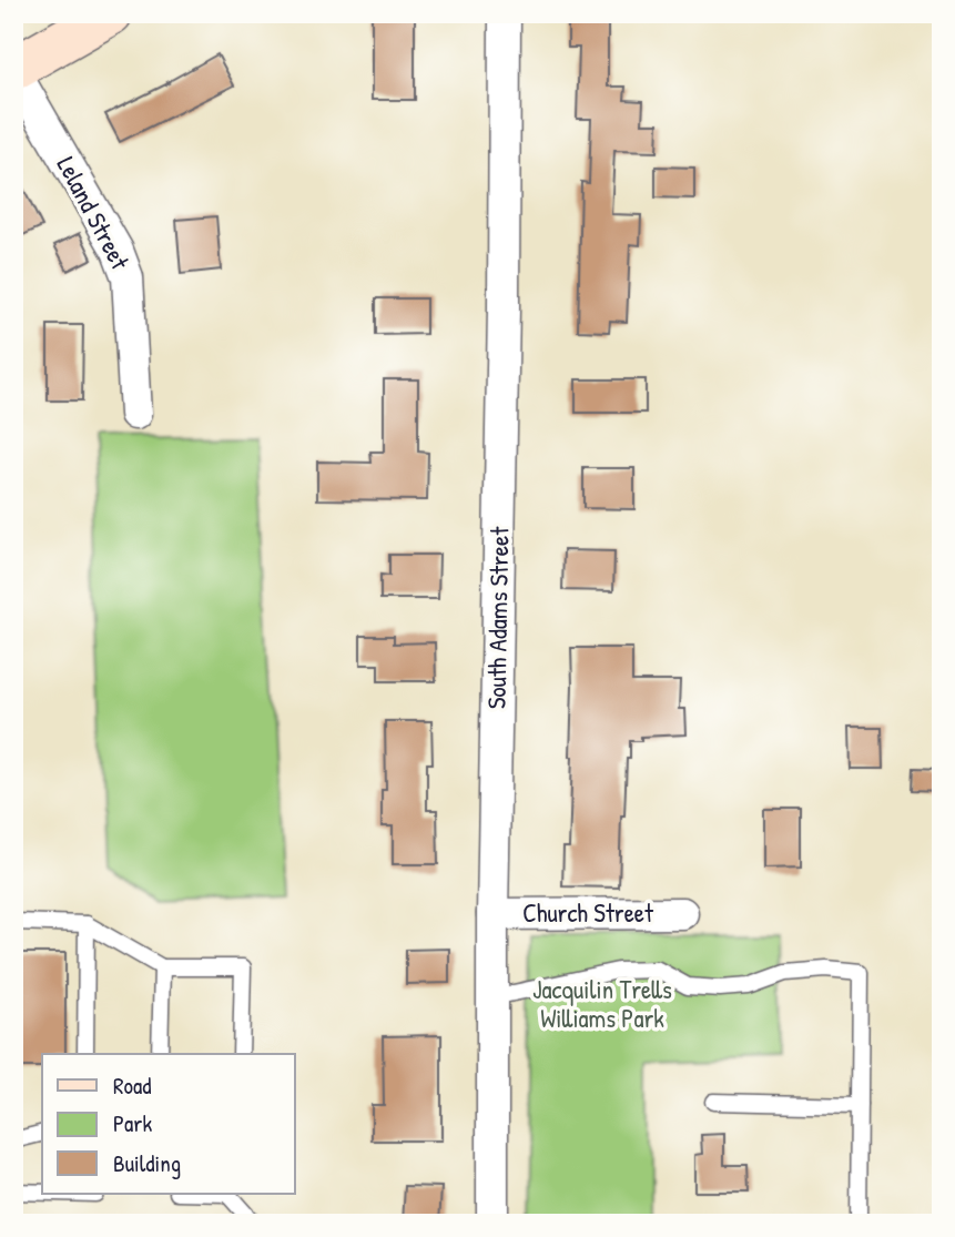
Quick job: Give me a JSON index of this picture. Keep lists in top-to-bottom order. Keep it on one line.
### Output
{"streets":{"street":["Leland Street","South Adams Street","Church Street"]},"crossings":[["South Adams Street","Church Street"]],"parks":["Jacquilin Trells Williams Park"],"legend":["Road","Park","Building"]}
